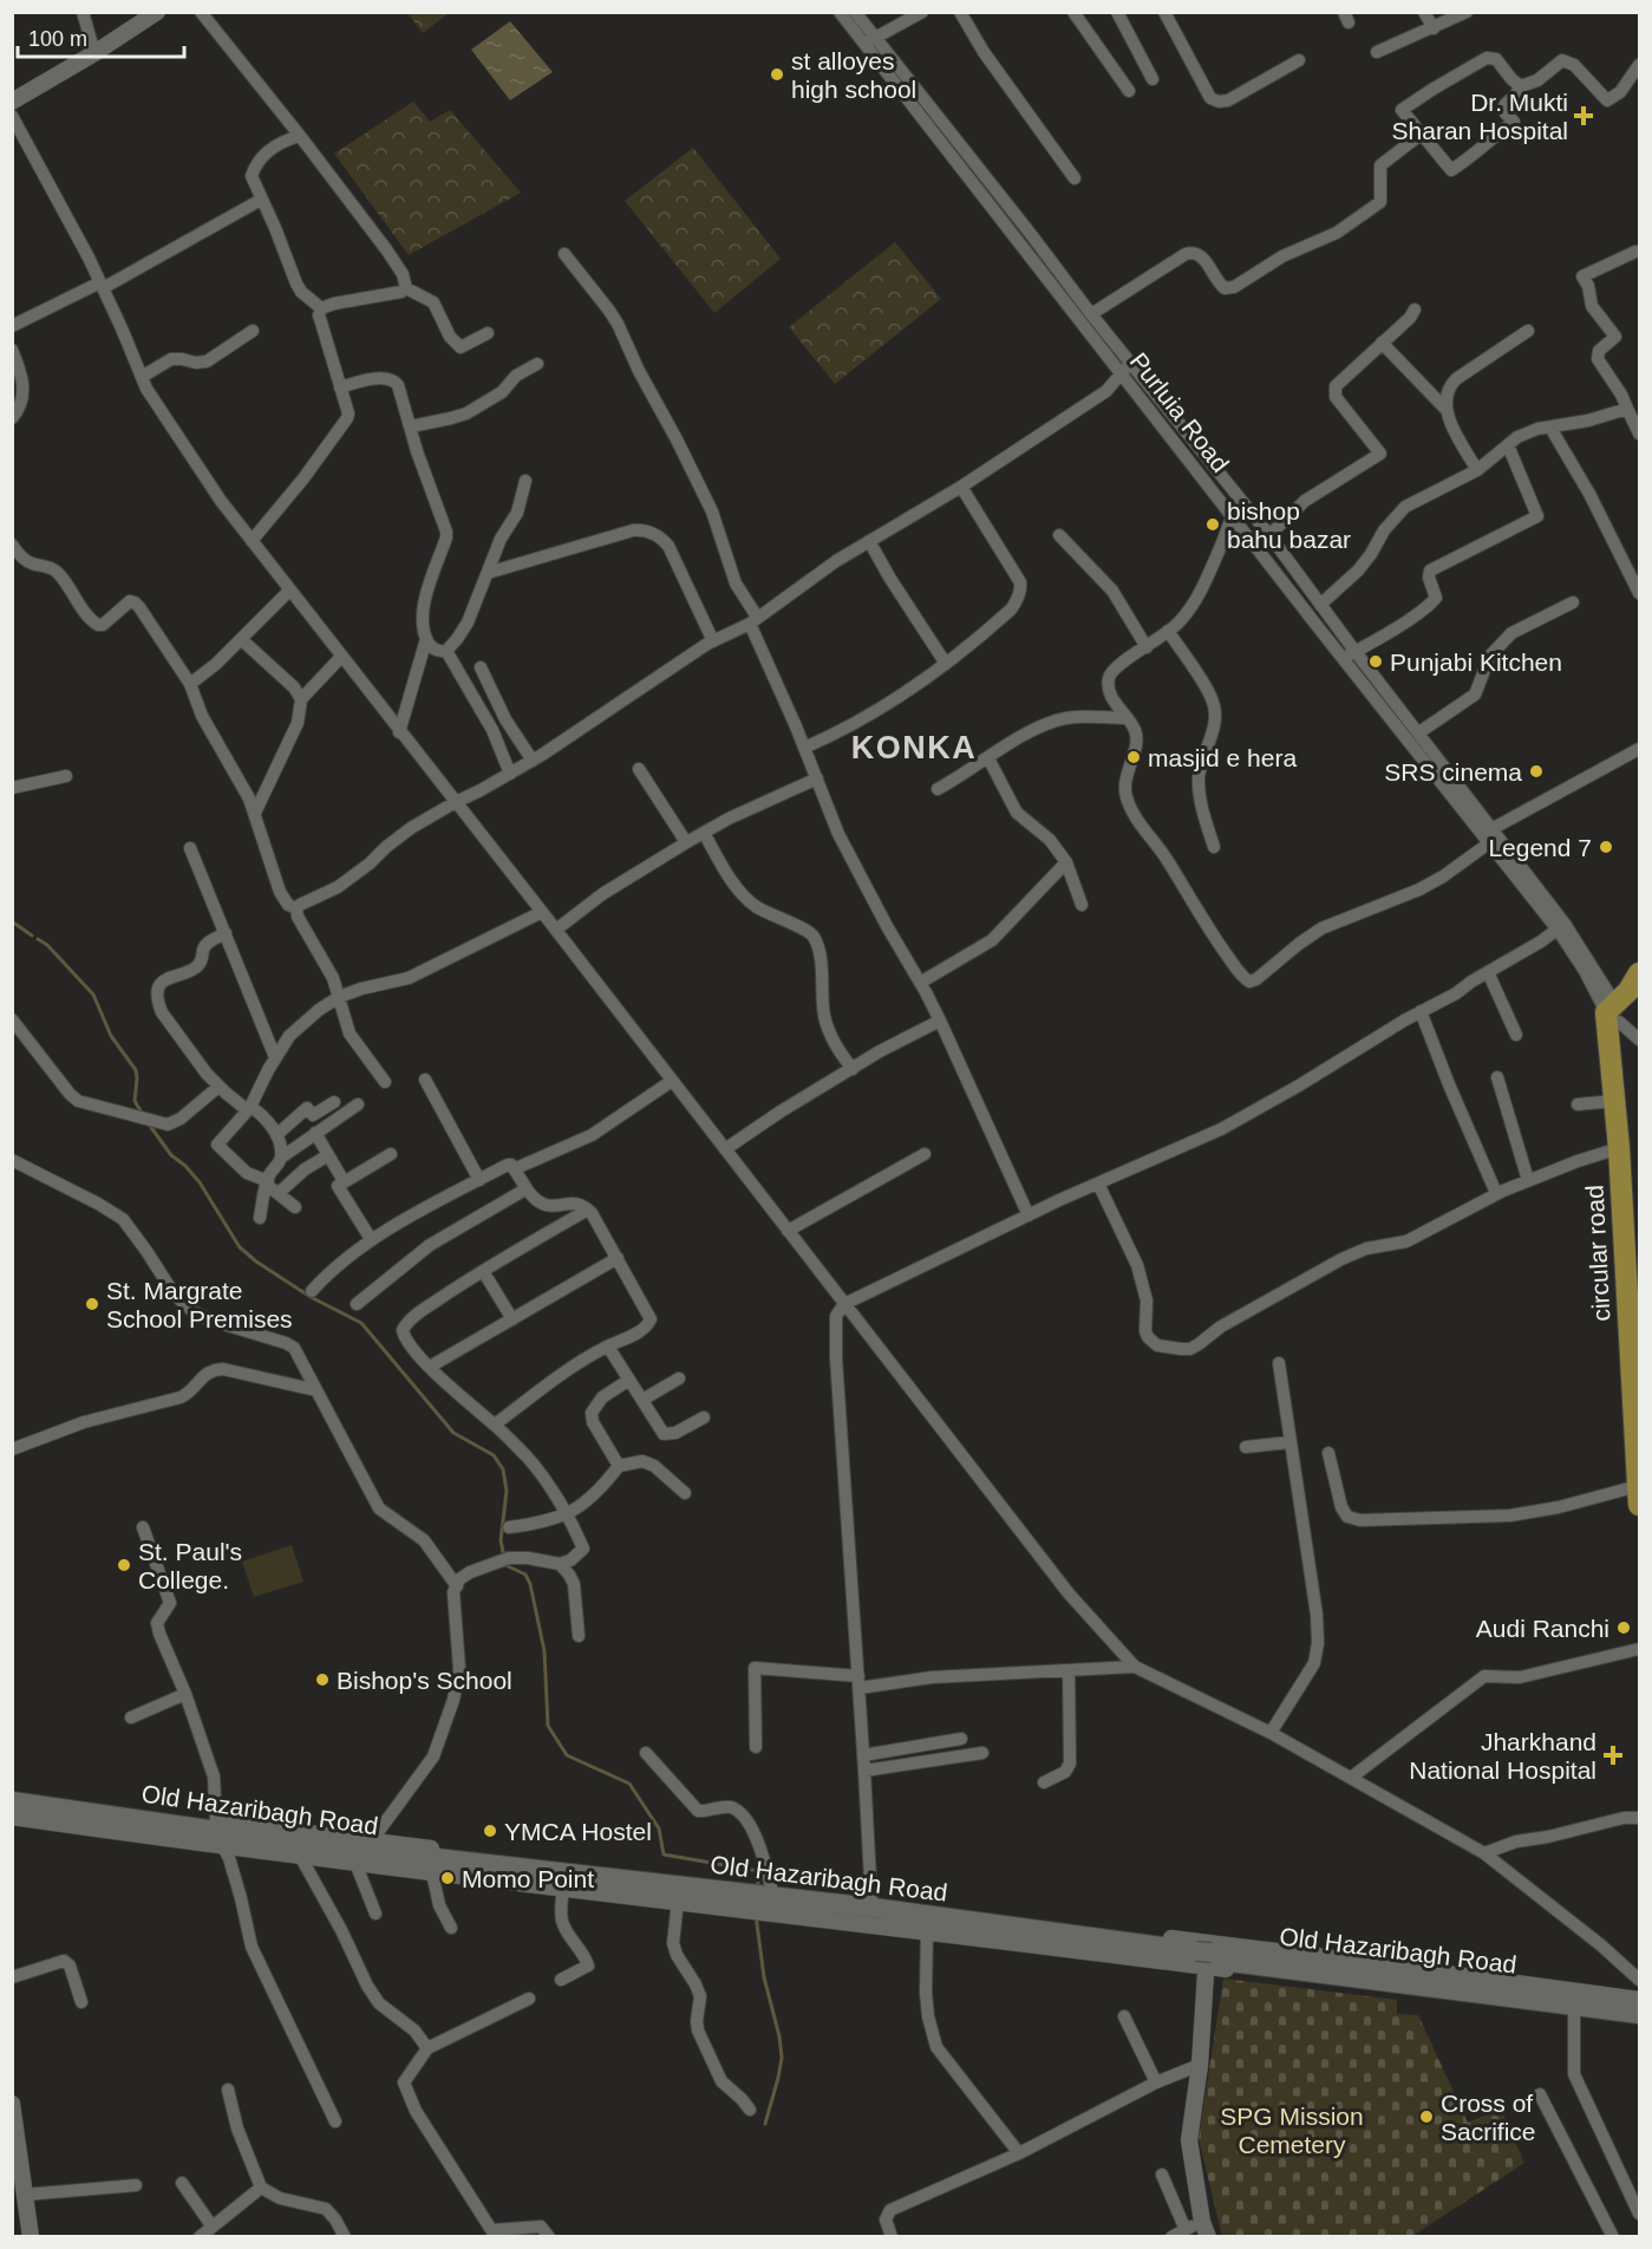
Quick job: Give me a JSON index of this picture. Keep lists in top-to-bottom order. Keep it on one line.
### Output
{"streets":{"main road":["circular road","Old Hazaribagh Road"],"street":["Purluia Road"]},"crossings":[["Purluia Road","circular road"]],"districts":["KONKA"],"parks":["SPG Mission Cemetery"],"places":{"other":["st alloyes high school","bishop bahu bazar","Punjabi Kitchen","masjid e hera","SRS cinema","Legend 7","St. Margrate School Premises","St. Paul's College.","Audi Ranchi","Bishop's School","YMCA Hostel","Momo Point","Cross of Sacrifice"],"health":["Dr. Mukti Sharan Hospital","Jharkhand National Hospital"]},"scale_bar":"100 m"}
